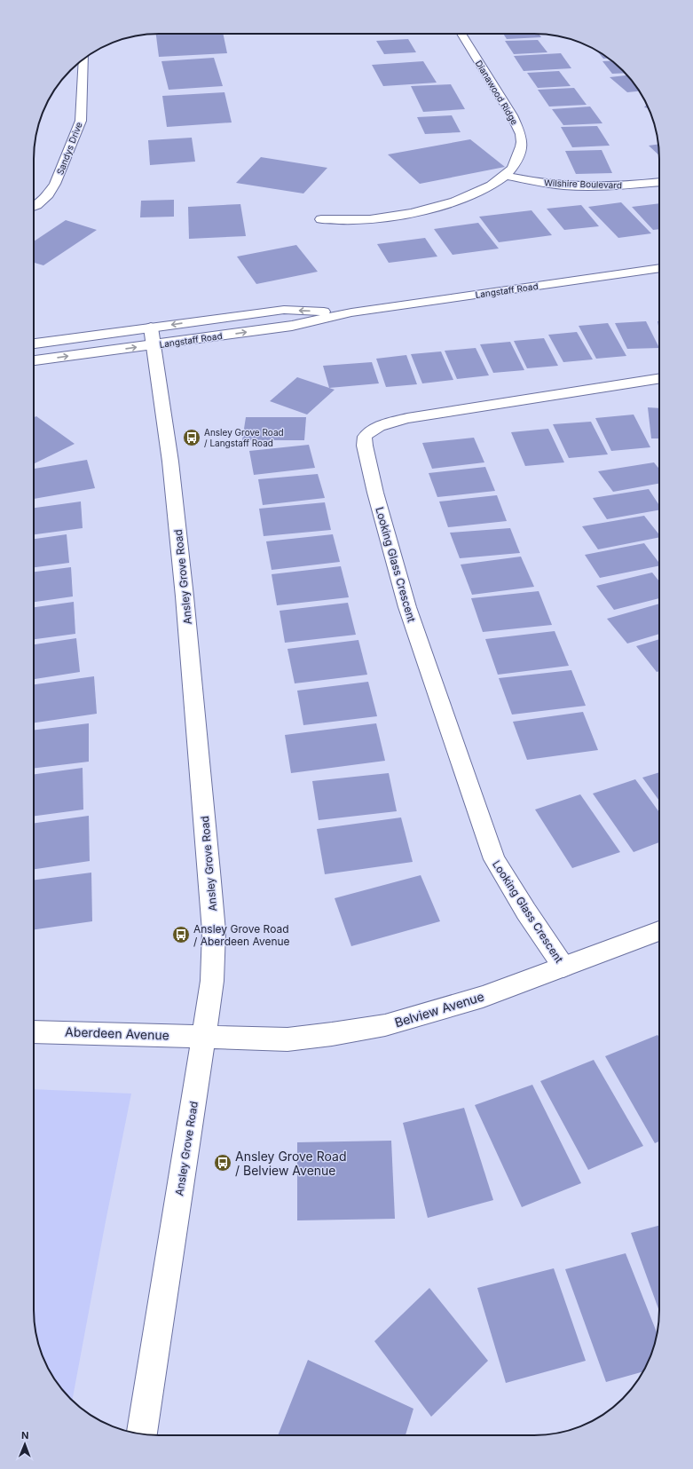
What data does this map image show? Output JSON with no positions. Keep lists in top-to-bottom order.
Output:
{
  "streets": {
    "street": [
      "Dianawood Ridge",
      "Sandys Drive",
      "Wilshire Boulevard",
      "Langstaff Road",
      "Looking Glass Crescent",
      "Ansley Grove Road",
      "Belview Avenue",
      "Aberdeen Avenue"
    ]
  },
  "crossings": [
    ["Dianawood Ridge", "Wilshire Boulevard"],
    ["Langstaff Road", "Ansley Grove Road"],
    ["Looking Glass Crescent", "Belview Avenue"],
    ["Ansley Grove Road", "Belview Avenue"],
    ["Ansley Grove Road", "Aberdeen Avenue"],
    ["Belview Avenue", "Aberdeen Avenue"]
  ],
  "places": {
    "bus stop": ["Ansley Grove Road / Langstaff Road", "Ansley Grove Road / Aberdeen Avenue", "Ansley Grove Road / Belview Avenue"]
  },
  "north": "top"
}
